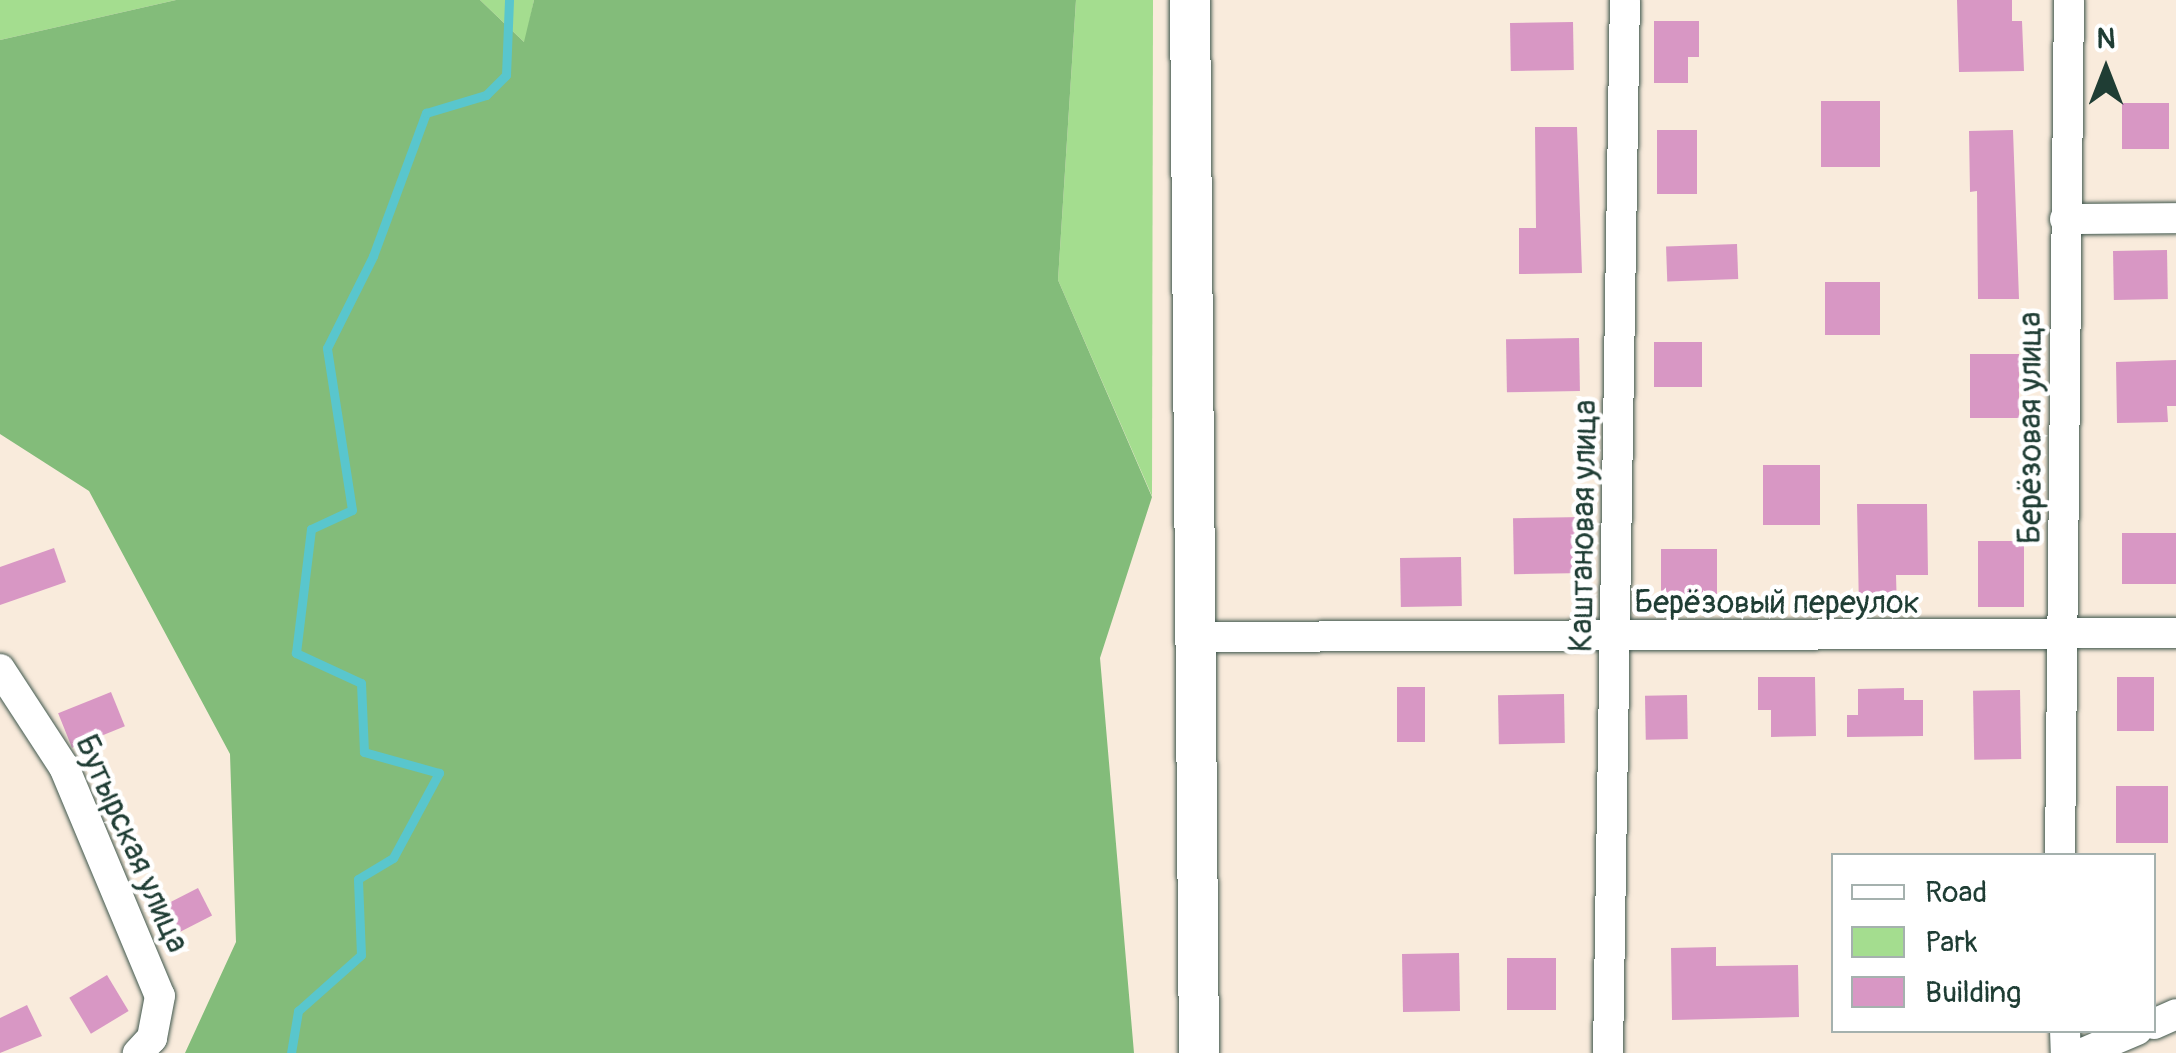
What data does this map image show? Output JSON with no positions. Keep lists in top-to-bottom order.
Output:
{
  "streets": {
    "street": [
      "Берёзовая улица",
      "Каштановая улица",
      "Берёзовый переулок",
      "Бутырская улица"
    ]
  },
  "crossings": [
    ["Берёзовая улица", "Берёзовый переулок"],
    ["Каштановая улица", "Берёзовый переулок"]
  ],
  "legend": ["Road", "Park", "Building"],
  "north": "top"
}
